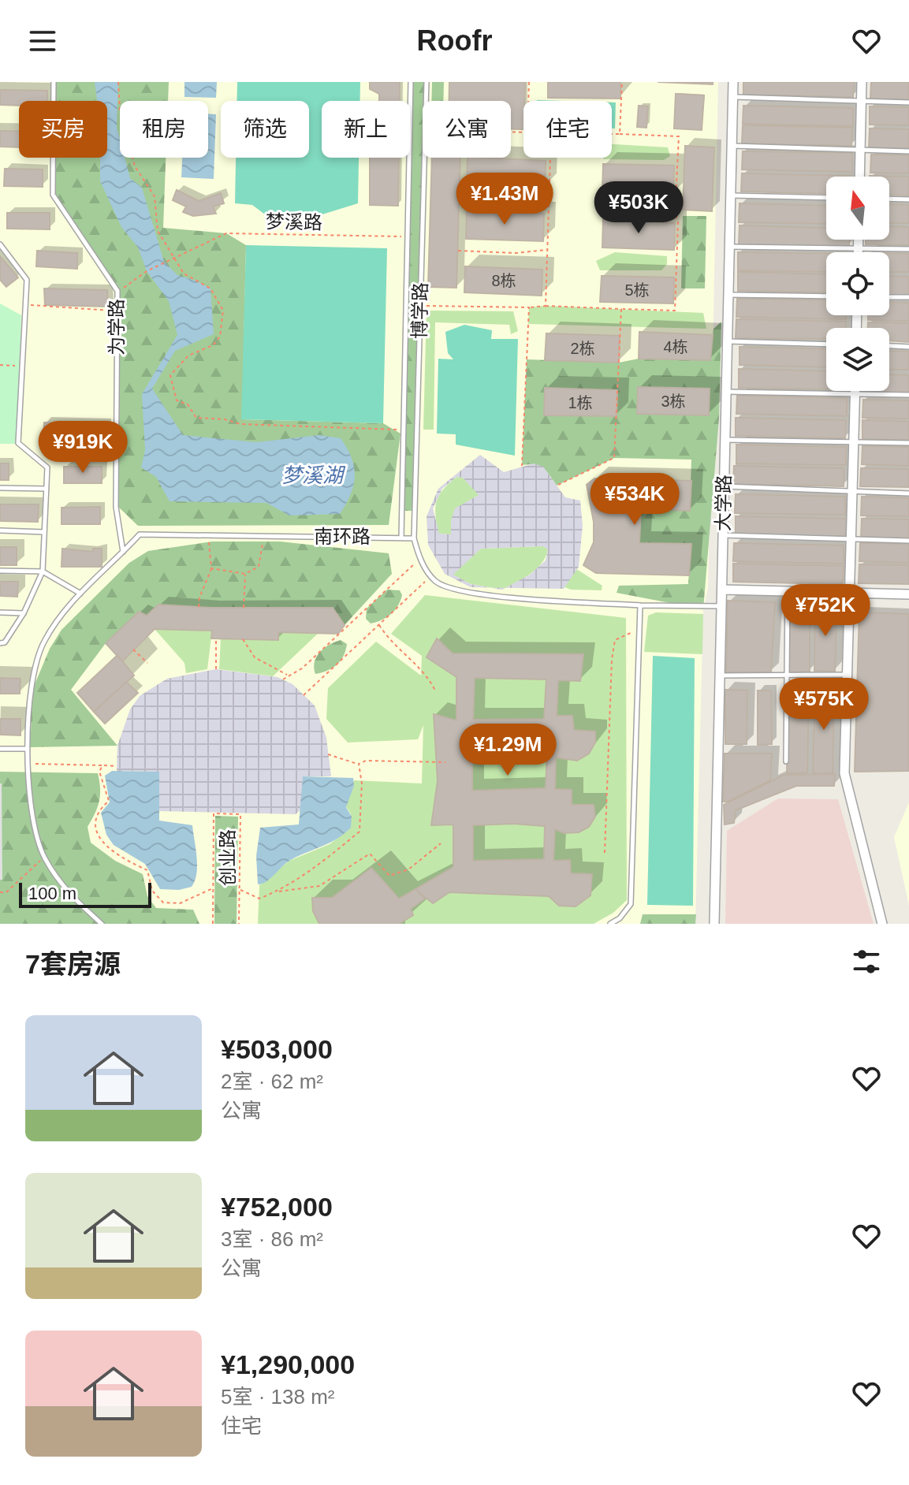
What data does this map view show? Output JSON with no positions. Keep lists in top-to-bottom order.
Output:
{
  "streets": {
    "street": ["大学路"],
    "lane": ["博学路", "为学路", "南环路"],
    "path": ["梦溪路", "创业路"]
  },
  "crossings": [
    ["梦溪路", "博学路"],
    ["梦溪路", "为学路"],
    ["博学路", "南环路"],
    ["为学路", "南环路"]
  ],
  "water": ["梦溪湖"],
  "house_numbers": [
    "8栋",
    "5栋",
    "4栋",
    "2栋",
    "3栋",
    "1栋"
  ],
  "scale_bar": "100 m",
  "north": "top",
  "page": {
    "header": "Roofr",
    "chip": [
      "买房",
      "租房",
      "筛选",
      "新上",
      "公寓",
      "住宅"
    ],
    "price": [
      "¥1.43M",
      "¥503K",
      "¥919K",
      "¥534K",
      "¥752K",
      "¥575K",
      "¥1.29M"
    ],
    "scale": "100 m",
    "heading": "7套房源",
    "list": [
      {
        "name": "¥503,000",
        "note": "2室 · 62 m² · 公寓"
      },
      {
        "name": "¥752,000",
        "note": "3室 · 86 m² · 公寓"
      },
      {
        "name": "¥1,290,000",
        "note": "5室 · 138 m² · 住宅"
      }
    ]
  }
}
